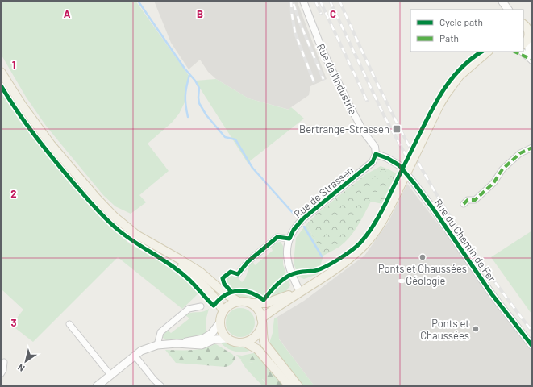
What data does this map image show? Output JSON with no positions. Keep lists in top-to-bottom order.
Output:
{
  "streets": {
    "street": ["Rue de l'Industrie", "Rue de Strassen", "Rue du Chemin de Fer"]
  },
  "crossings": [
    ["Rue de l'Industrie", "Rue de Strassen"],
    ["Rue de l'Industrie", "Rue du Chemin de Fer"],
    ["Rue de Strassen", "Rue du Chemin de Fer"]
  ],
  "places": {
    "transit": ["Bertrange-Strassen"],
    "other": ["Ponts et Chaussées - Géologie", "Ponts et Chaussées"]
  },
  "legend": ["Cycle path", "Path"],
  "north": "bottom left",
  "grid": {
    "columns": ["A", "B", "C"],
    "rows": ["1", "2", "3"]
  }
}
